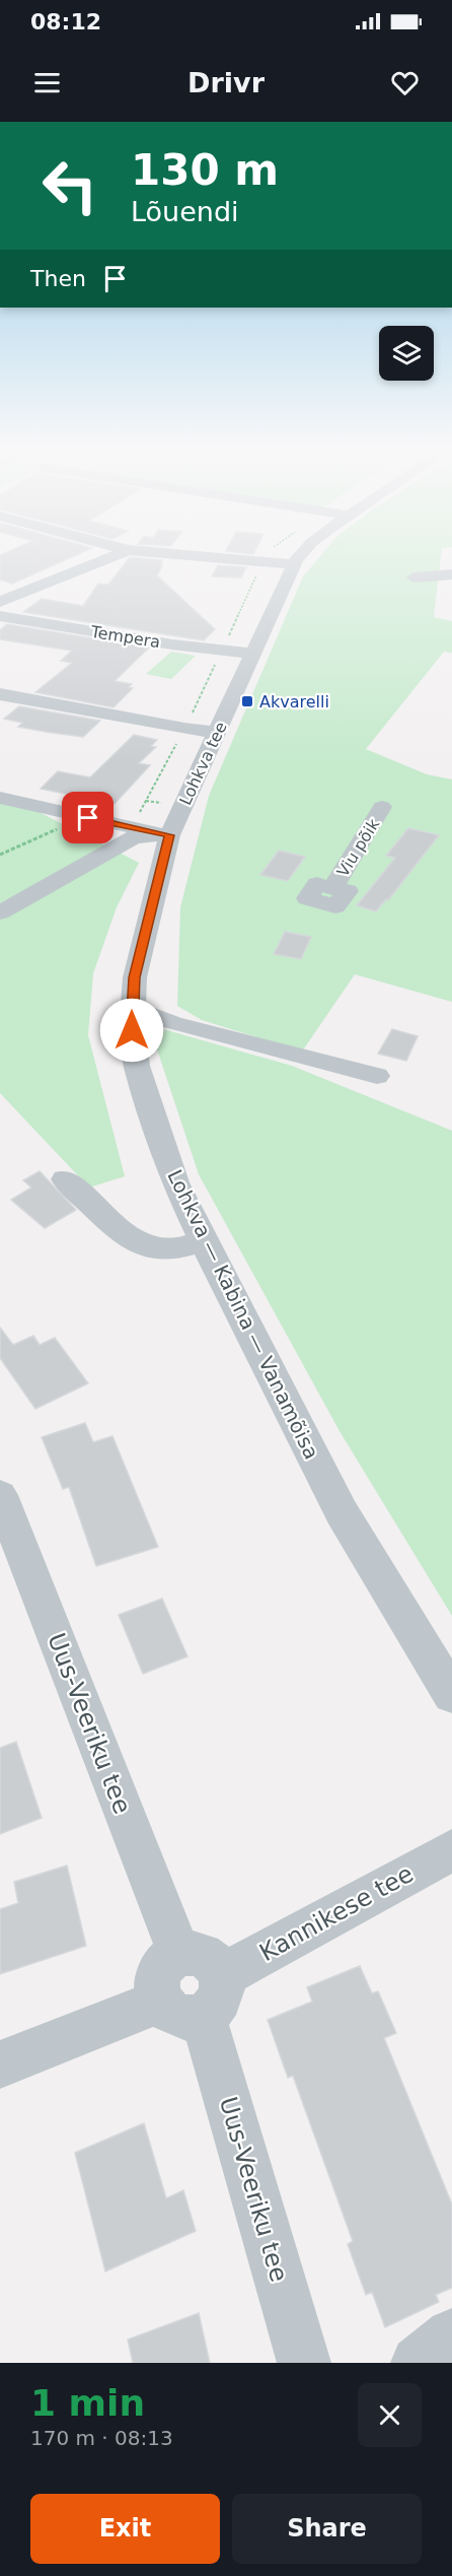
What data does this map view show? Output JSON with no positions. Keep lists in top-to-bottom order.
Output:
{
  "streets": {
    "street": [
      "Tempera",
      "Lohkva tee",
      "Viu põik",
      "Lohkva — Kabina — Vanamõisa",
      "Uus-Veeriku tee",
      "Kannikese tee"
    ]
  },
  "crossings": [
    ["Tempera", "Lohkva tee"],
    ["Lohkva tee", "Lohkva — Kabina — Vanamõisa"],
    ["Uus-Veeriku tee", "Kannikese tee"]
  ],
  "places": {
    "transit": ["Akvarelli"]
  },
  "page": {
    "status": "08:12",
    "header": "Drivr",
    "turn": ["130 m", "Lõuendi"],
    "then": "Then",
    "heading": ["1 min", "170 m · 08:13"],
    "buttons": ["Exit", "Share"]
  }
}
